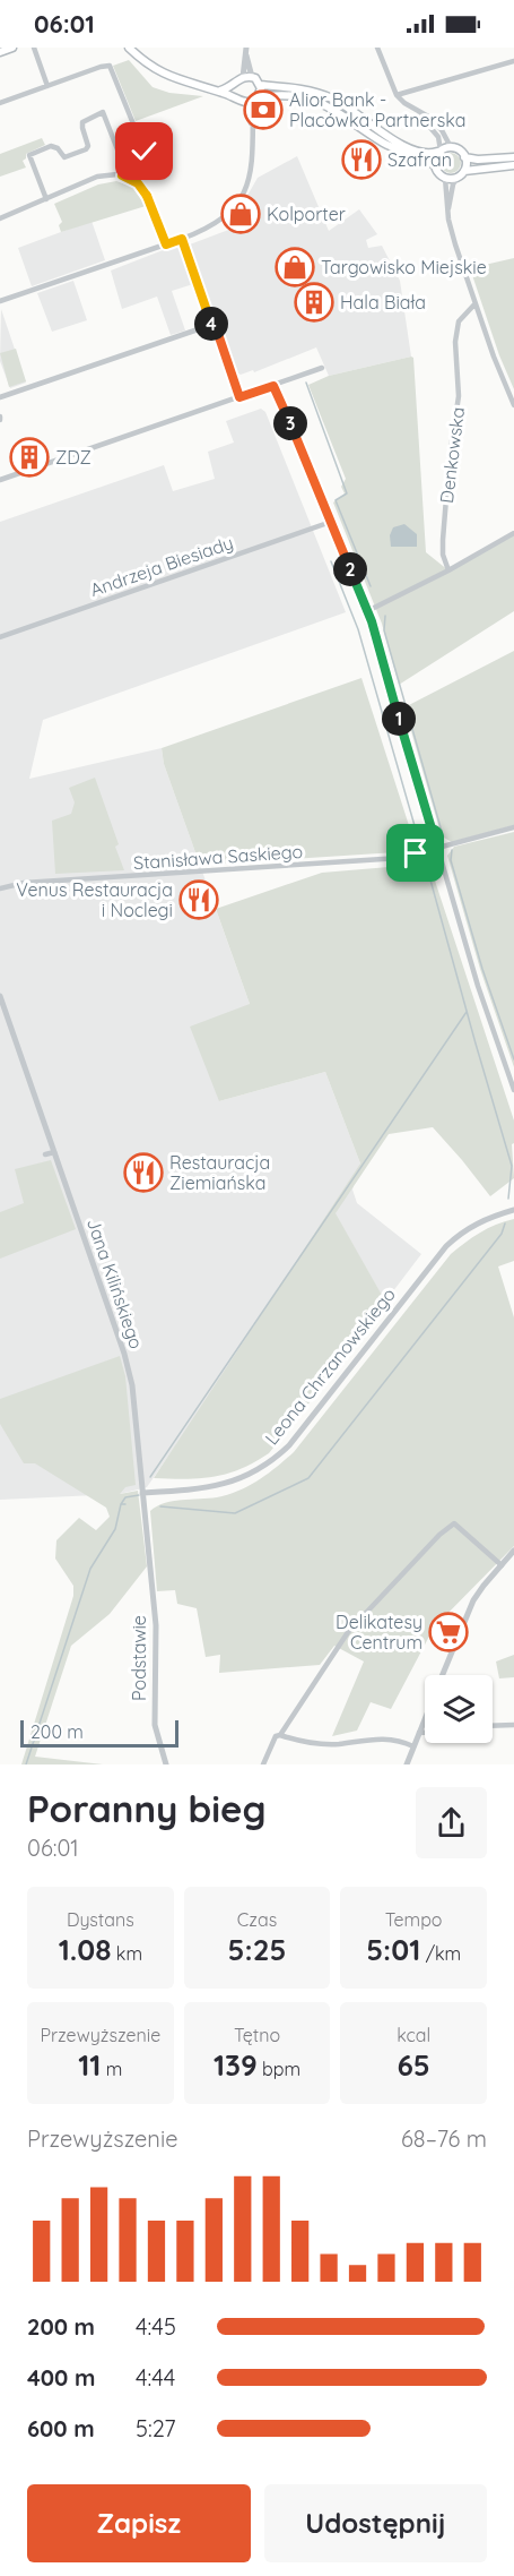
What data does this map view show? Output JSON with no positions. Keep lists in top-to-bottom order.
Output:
{
  "streets": {
    "street": [
      "Denkowska",
      "Andrzeja Biesiady",
      "Stanisława Saskiego",
      "Jana Kilińskiego",
      "Leona Chrzanowskiego",
      "Podstawie"
    ]
  },
  "crossings": [
    ["Jana Kilińskiego", "Leona Chrzanowskiego"],
    ["Jana Kilińskiego", "Podstawie"]
  ],
  "places": {
    "bank": ["Alior Bank - Placówka Partnerska"],
    "restaurant": ["Szafran", "Venus Restauracja i Noclegi", "Restauracja Ziemiańska"],
    "shop": ["Kolporter", "Targowisko Miejskie"],
    "building": ["Hala Biała", "ZDZ"],
    "supermarket": ["Delikatesy Centrum"]
  },
  "scale_bar": "200 m",
  "page": {
    "status": "06:01",
    "pins": [
      "4",
      "3",
      "2",
      "1"
    ],
    "scale": "200 m",
    "heading": ["Poranny bieg", "06:01"],
    "stats": [
      ["Dystans", "1.08 km"],
      ["Czas", "5:25"],
      ["Tempo", "5:01 /km"],
      ["Przewyższenie", "11 m"],
      ["Tętno", "139 bpm"],
      ["kcal", "65"]
    ],
    "chart": ["Przewyższenie", "68–76 m"],
    "list": [
      {
        "name": "200 m",
        "note": "4:45"
      },
      {
        "name": "400 m",
        "note": "4:44"
      },
      {
        "name": "600 m",
        "note": "5:27"
      }
    ],
    "buttons": ["Zapisz", "Udostępnij"]
  }
}
